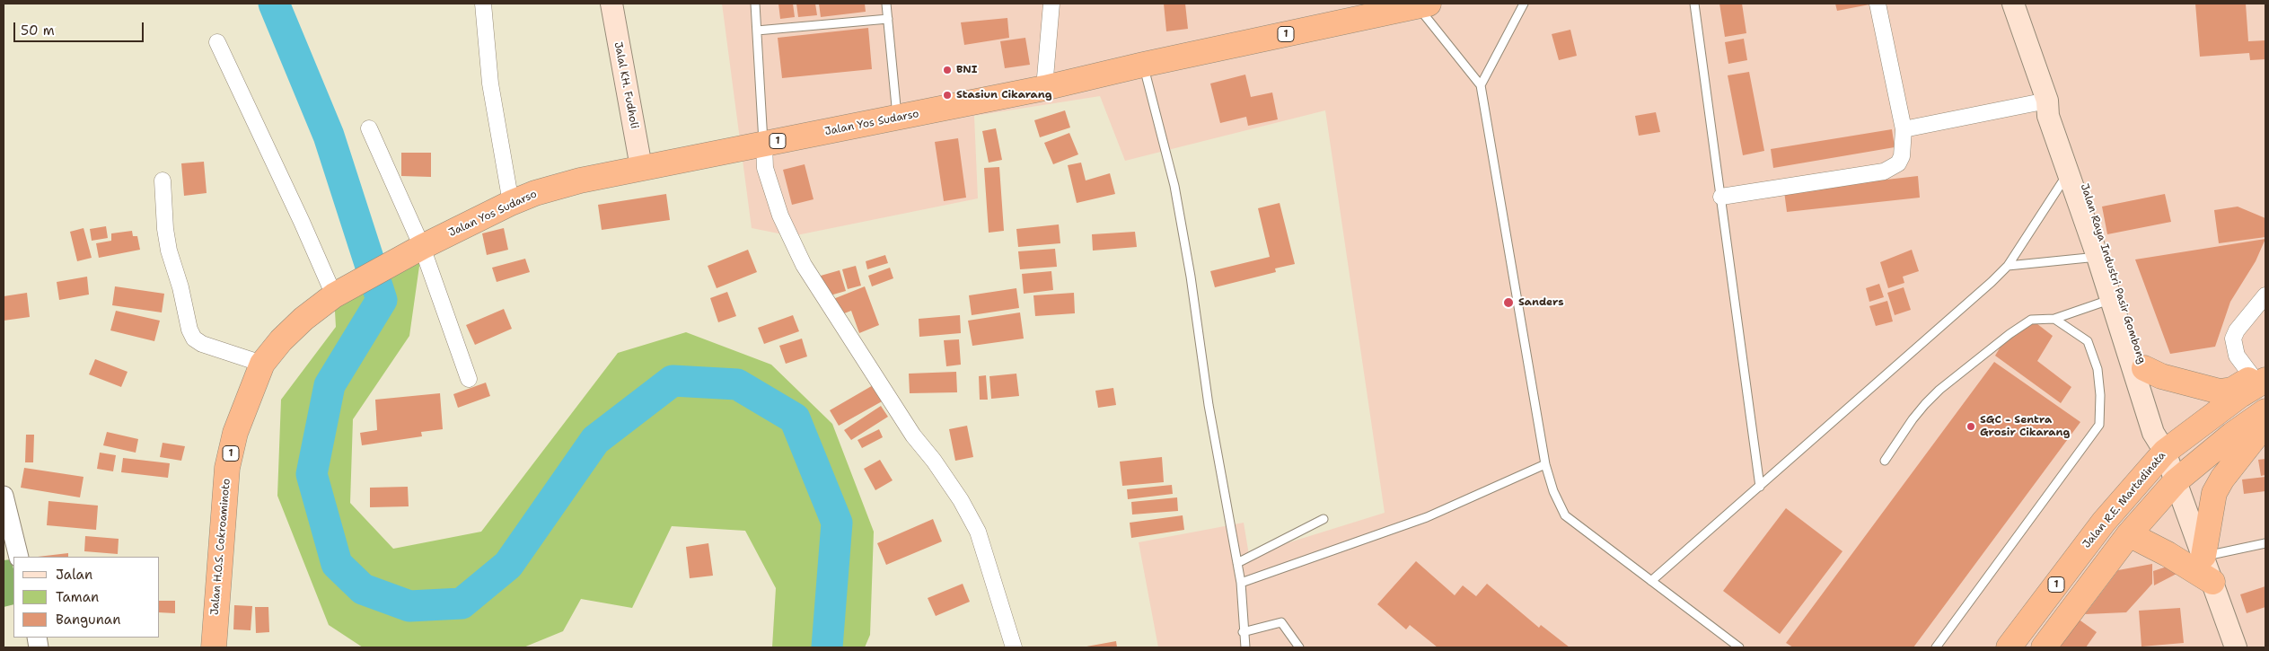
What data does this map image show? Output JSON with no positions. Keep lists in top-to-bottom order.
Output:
{
  "streets": {
    "highway": [
      "1",
      "Jalan Yos Sudarso",
      "Jalan R.E. Martadinata",
      "Jalan H.O.S. Cokroaminoto"
    ],
    "main road": ["Jalal KH. Fudholi", "Jalan Raya Industri Pasir Gombong"]
  },
  "crossings": [
    ["Jalal KH. Fudholi", "Jalan Yos Sudarso"],
    ["Jalan Yos Sudarso", "Jalan H.O.S. Cokroaminoto"],
    ["Jalan Raya Industri Pasir Gombong", "Jalan R.E. Martadinata"]
  ],
  "places": [
    "BNI",
    "Stasiun Cikarang",
    "Sanders",
    "SGC - Sentra Grosir Cikarang"
  ],
  "legend": ["Jalan", "Taman", "Bangunan"],
  "scale_bar": "50 m"
}
